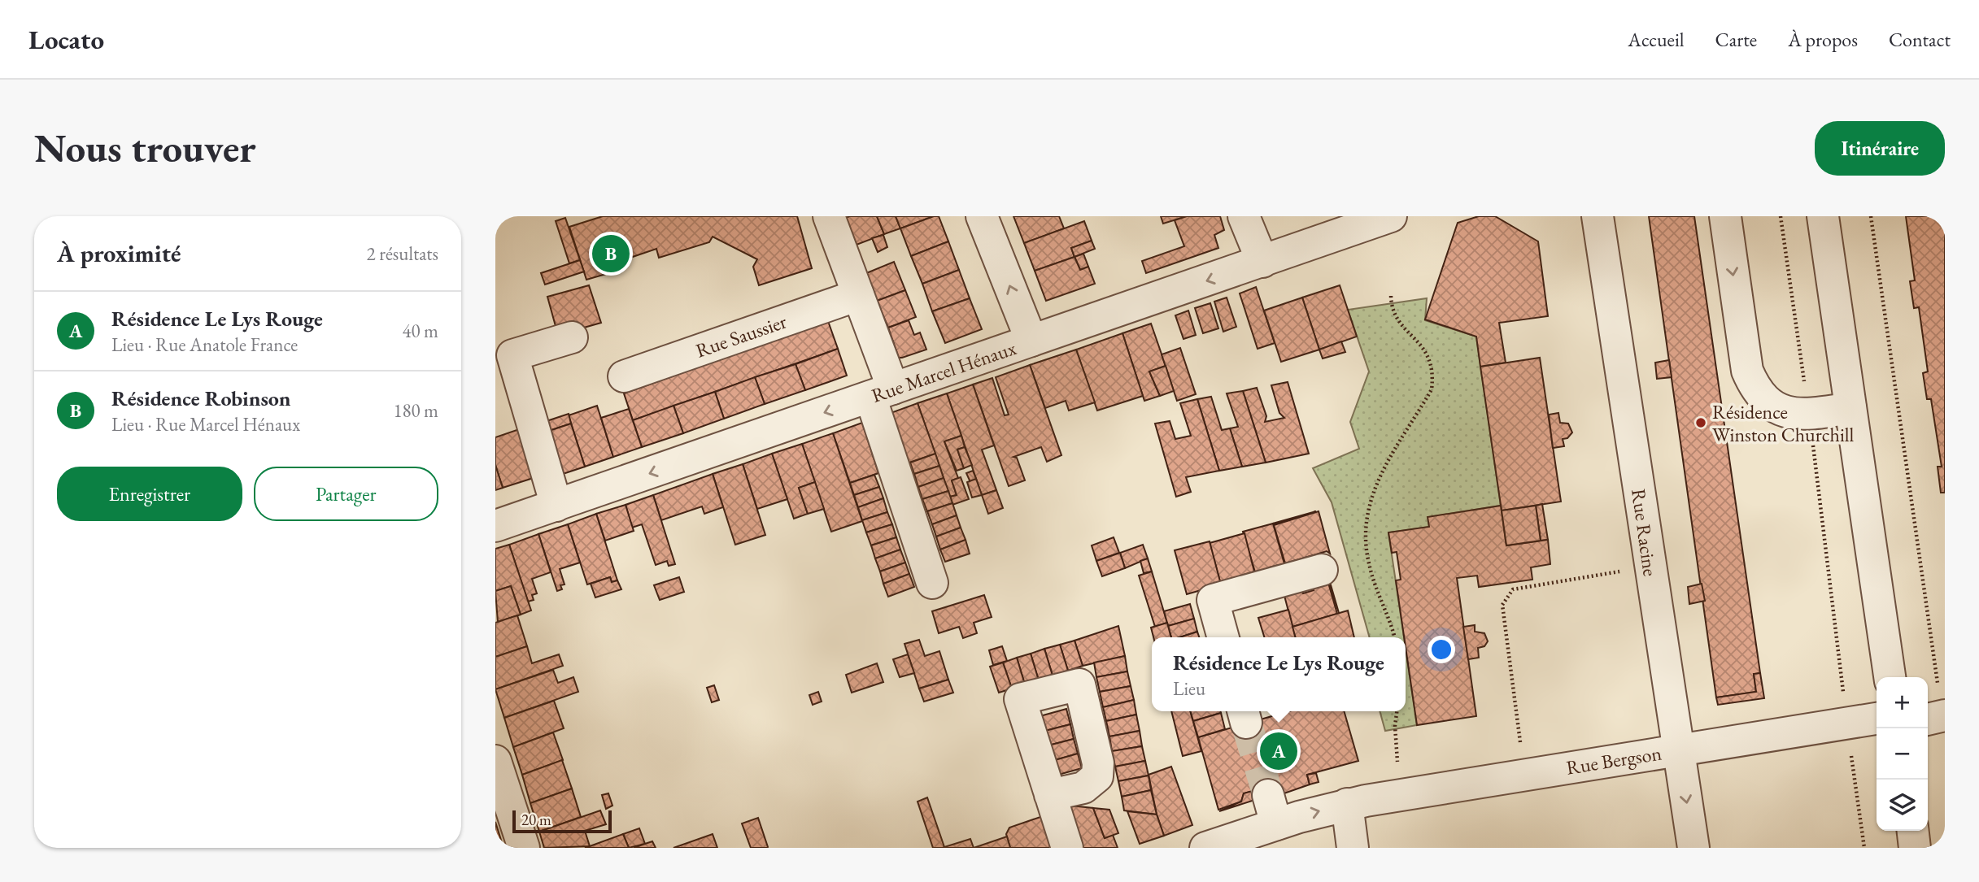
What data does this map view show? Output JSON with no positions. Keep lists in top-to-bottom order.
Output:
{
  "streets": {
    "street": [
      "Rue Saussier",
      "Rue Marcel Hénaux",
      "Rue Racine",
      "Rue Bergson"
    ]
  },
  "crossings": [
    ["Rue Racine", "Rue Bergson"]
  ],
  "one_way": ["Rue Marcel Hénaux"],
  "places": ["Résidence Winston Churchill"],
  "scale_bar": "20 m",
  "page": {
    "header": "Locato",
    "nav": [
      "Accueil",
      "Carte",
      "À propos",
      "Contact"
    ],
    "buttons": [
      "Itinéraire",
      ["Enregistrer", "Partager"]
    ],
    "title": "Nous trouver",
    "heading": ["À proximité", "2 résultats"],
    "pins": ["B", "A"],
    "list": [
      {
        "mark": "A",
        "name": "Résidence Le Lys Rouge",
        "note": "Lieu · Rue Anatole France",
        "value": "40 m"
      },
      {
        "mark": "B",
        "name": "Résidence Robinson",
        "note": "Lieu · Rue Marcel Hénaux",
        "value": "180 m"
      }
    ],
    "popup": ["Résidence Le Lys Rouge", "Lieu"],
    "map_buttons": ["+", "−"],
    "scale": "20 m"
  }
}
